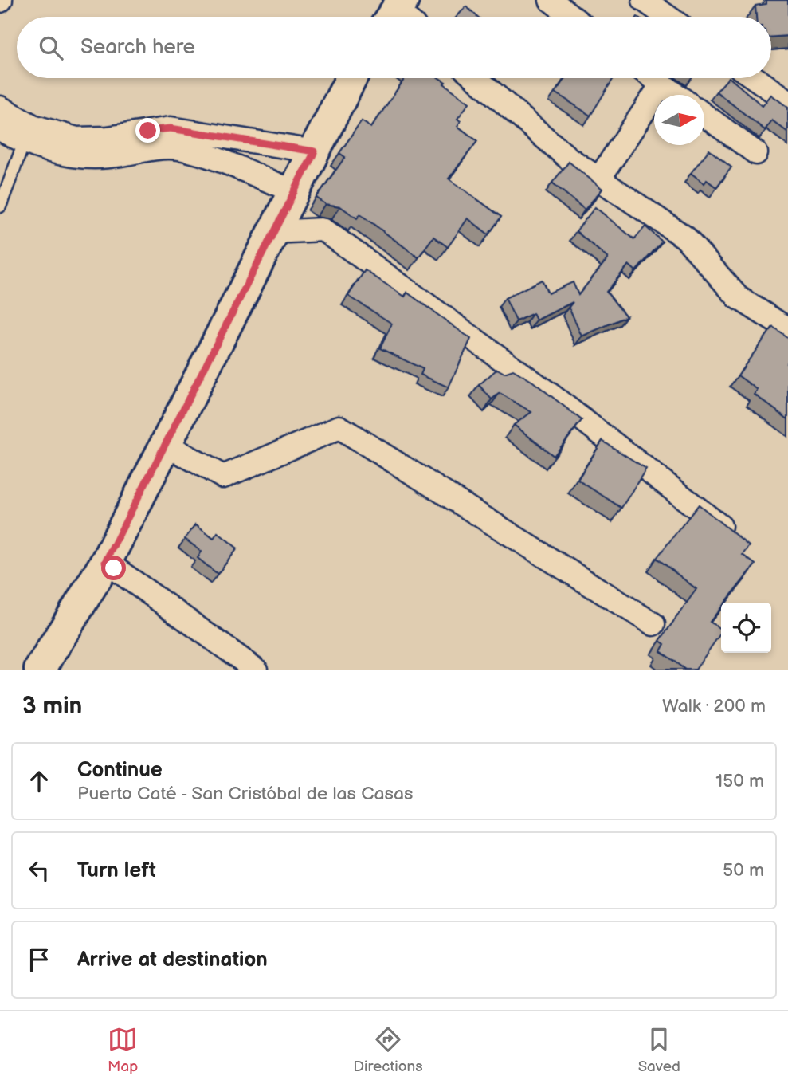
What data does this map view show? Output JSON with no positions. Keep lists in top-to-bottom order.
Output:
{
  "north": "right",
  "page": {
    "search": "Search here",
    "heading": ["3 min", "Walk · 200 m"],
    "list": [
      ["Continue", "Puerto Caté - San Cristóbal de las Casas", "150 m"],
      ["Turn left", "50 m"],
      "Arrive at destination"
    ],
    "nav": ["Map", "Directions", "Saved"]
  }
}
